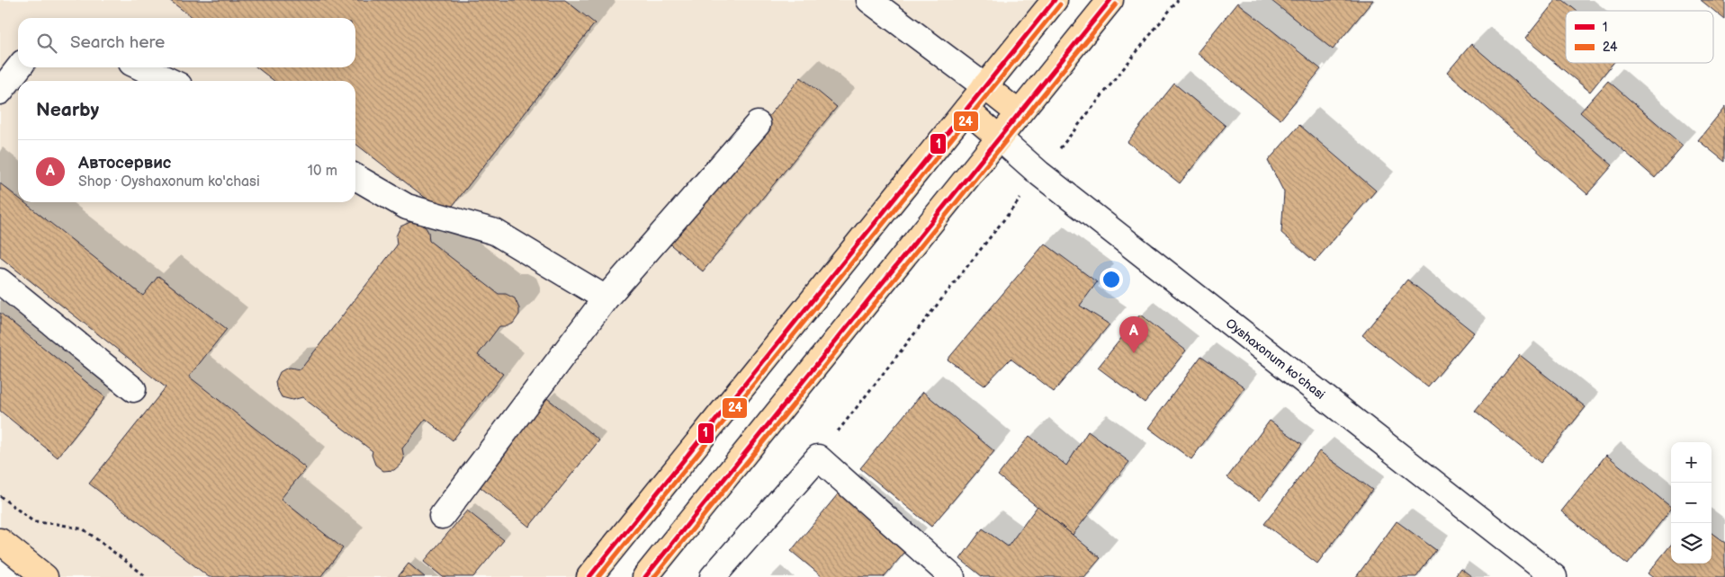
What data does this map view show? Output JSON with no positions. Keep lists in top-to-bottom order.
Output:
{
  "streets": {
    "street": ["Oyshaxonum ko'chasi"]
  },
  "lines": ["transit line 1", "transit line 24"],
  "legend": ["1", "24"],
  "page": {
    "search": "Search here",
    "heading": "Nearby",
    "list": [
      {
        "mark": "A",
        "name": "Автосервис",
        "note": "Shop · Oyshaxonum ko'chasi",
        "value": "10 m"
      }
    ],
    "pins": "A",
    "map_buttons": ["+", "−"]
  }
}
